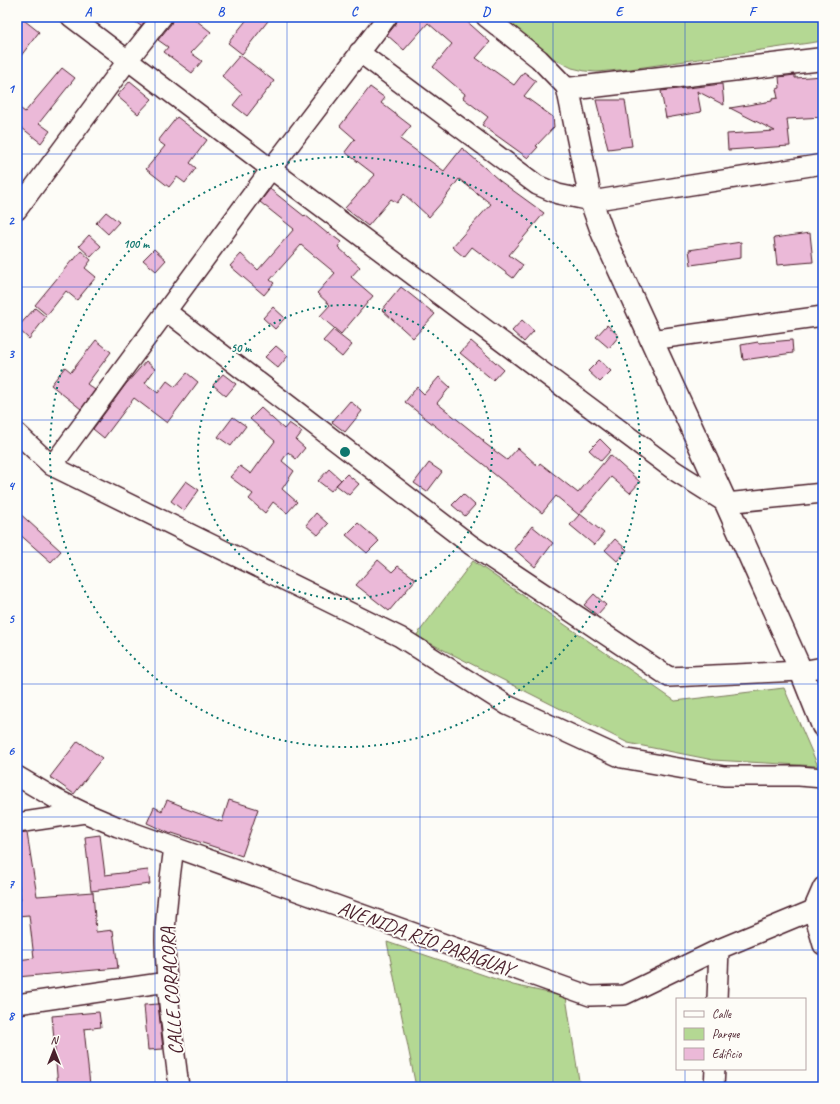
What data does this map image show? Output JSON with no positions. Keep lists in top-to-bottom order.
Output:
{
  "streets": {
    "street": ["AVENIDA RÍO PARAGUAY", "CALLE CORACORA"]
  },
  "crossings": [
    ["AVENIDA RÍO PARAGUAY", "CALLE CORACORA"]
  ],
  "legend": ["Calle", "Parque", "Edificio"],
  "north": "top",
  "grid": {
    "columns": [
      "A",
      "B",
      "C",
      "D",
      "E",
      "F"
    ],
    "rows": [
      "1",
      "2",
      "3",
      "4",
      "5",
      "6",
      "7",
      "8"
    ]
  },
  "rings": ["100 m", "50 m"]
}
